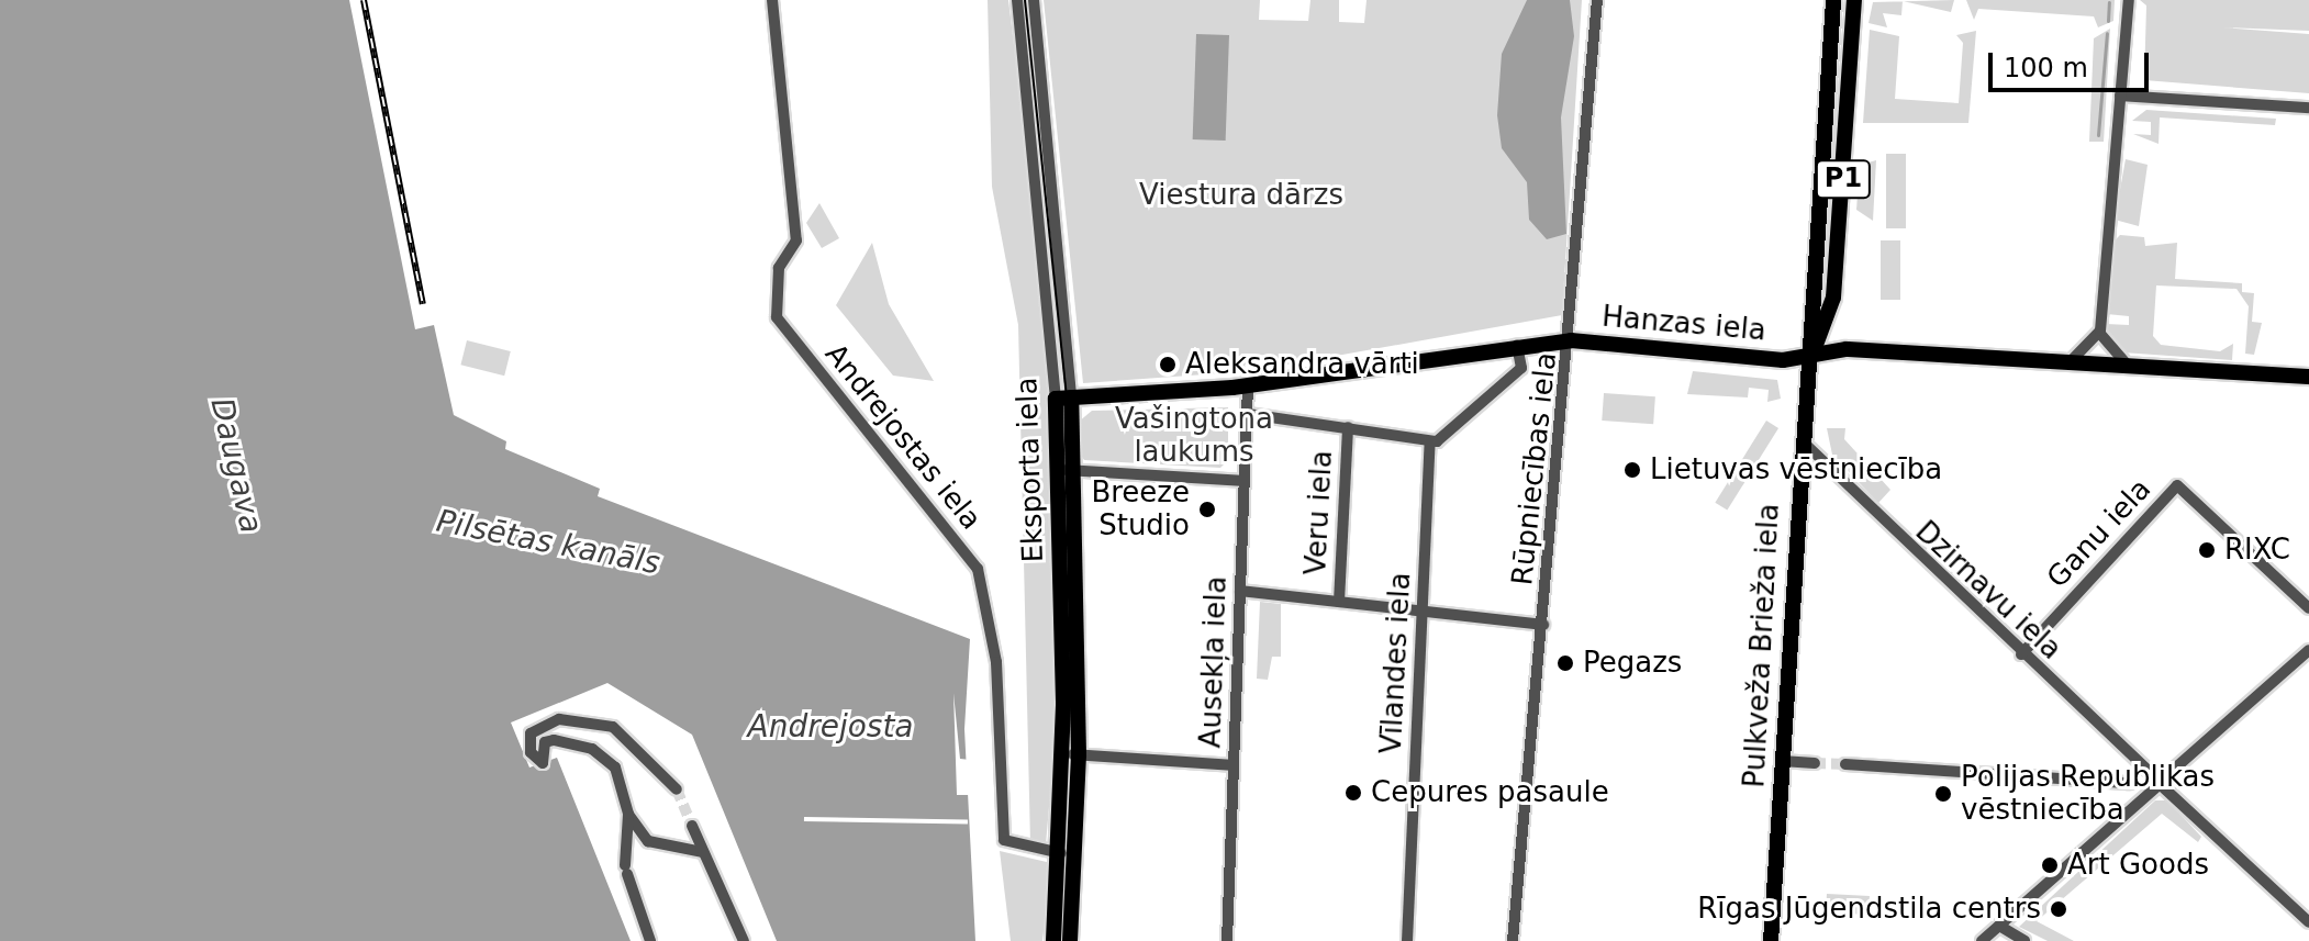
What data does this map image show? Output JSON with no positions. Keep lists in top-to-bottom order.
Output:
{
  "streets": {
    "main road": [
      "P1",
      "Hanzas iela",
      "Eksporta iela",
      "Pulkveža Brieža iela"
    ],
    "street": [
      "Andrejostas iela",
      "Rūpniecības iela",
      "Veru iela",
      "Ganu iela",
      "Dzirnavu iela",
      "Ausekļa iela",
      "Vīlandes iela"
    ]
  },
  "crossings": [
    ["Hanzas iela", "Rūpniecības iela"],
    ["Hanzas iela", "Eksporta iela"],
    ["Hanzas iela", "Pulkveža Brieža iela"],
    ["Hanzas iela", "Ausekļa iela"],
    ["Andrejostas iela", "Eksporta iela"],
    ["Ganu iela", "Dzirnavu iela"],
    ["Dzirnavu iela", "Pulkveža Brieža iela"]
  ],
  "water": ["Daugava", "Pilsētas kanāls", "Andrejosta"],
  "parks": ["Viestura dārzs", "Vašingtona laukums"],
  "places": [
    "Aleksandra vārti",
    "Lietuvas vēstniecība",
    "Breeze Studio",
    "RIXC",
    "Pegazs",
    "Cepures pasaule",
    "Polijas Republikas vēstniecība",
    "Art Goods",
    "Rīgas Jūgendstila centrs"
  ],
  "scale_bar": "100 m"
}
